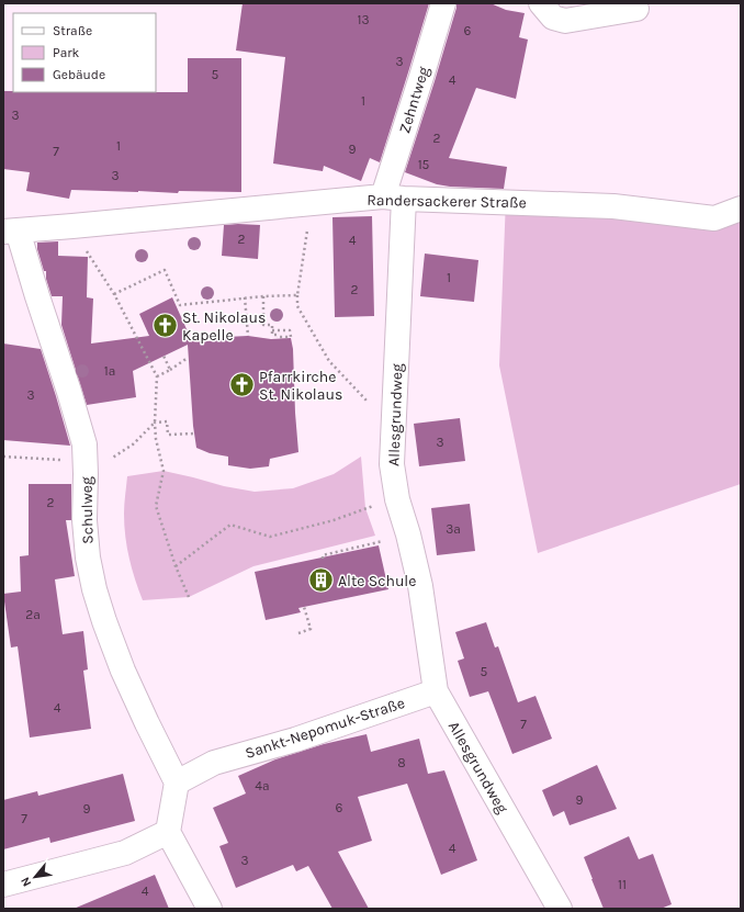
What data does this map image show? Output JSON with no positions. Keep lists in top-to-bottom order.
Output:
{
  "streets": {
    "street": [
      "Zehntweg",
      "Randersackerer Straße",
      "Allesgrundweg",
      "Schulweg",
      "Sankt-Nepomuk-Straße"
    ]
  },
  "crossings": [
    ["Zehntweg", "Randersackerer Straße"],
    ["Zehntweg", "Allesgrundweg"],
    ["Randersackerer Straße", "Allesgrundweg"],
    ["Randersackerer Straße", "Schulweg"],
    ["Allesgrundweg", "Sankt-Nepomuk-Straße"],
    ["Schulweg", "Sankt-Nepomuk-Straße"]
  ],
  "places": {
    "church": ["St. Nikolaus Kapelle", "Pfarrkirche St. Nikolaus"],
    "building": ["Alte Schule"]
  },
  "house_numbers": [
    "13",
    "6",
    "3",
    "5",
    "4",
    "1",
    "3",
    "2",
    "1",
    "9",
    "7",
    "15",
    "3",
    "2",
    "4",
    "1",
    "2",
    "1a",
    "3",
    "3",
    "2",
    "3a",
    "2a",
    "5",
    "4",
    "7",
    "8",
    "4a",
    "9",
    "6",
    "9",
    "7",
    "4",
    "3",
    "11",
    "4"
  ],
  "legend": ["Straße", "Park", "Gebäude"],
  "north": "bottom left"
}
